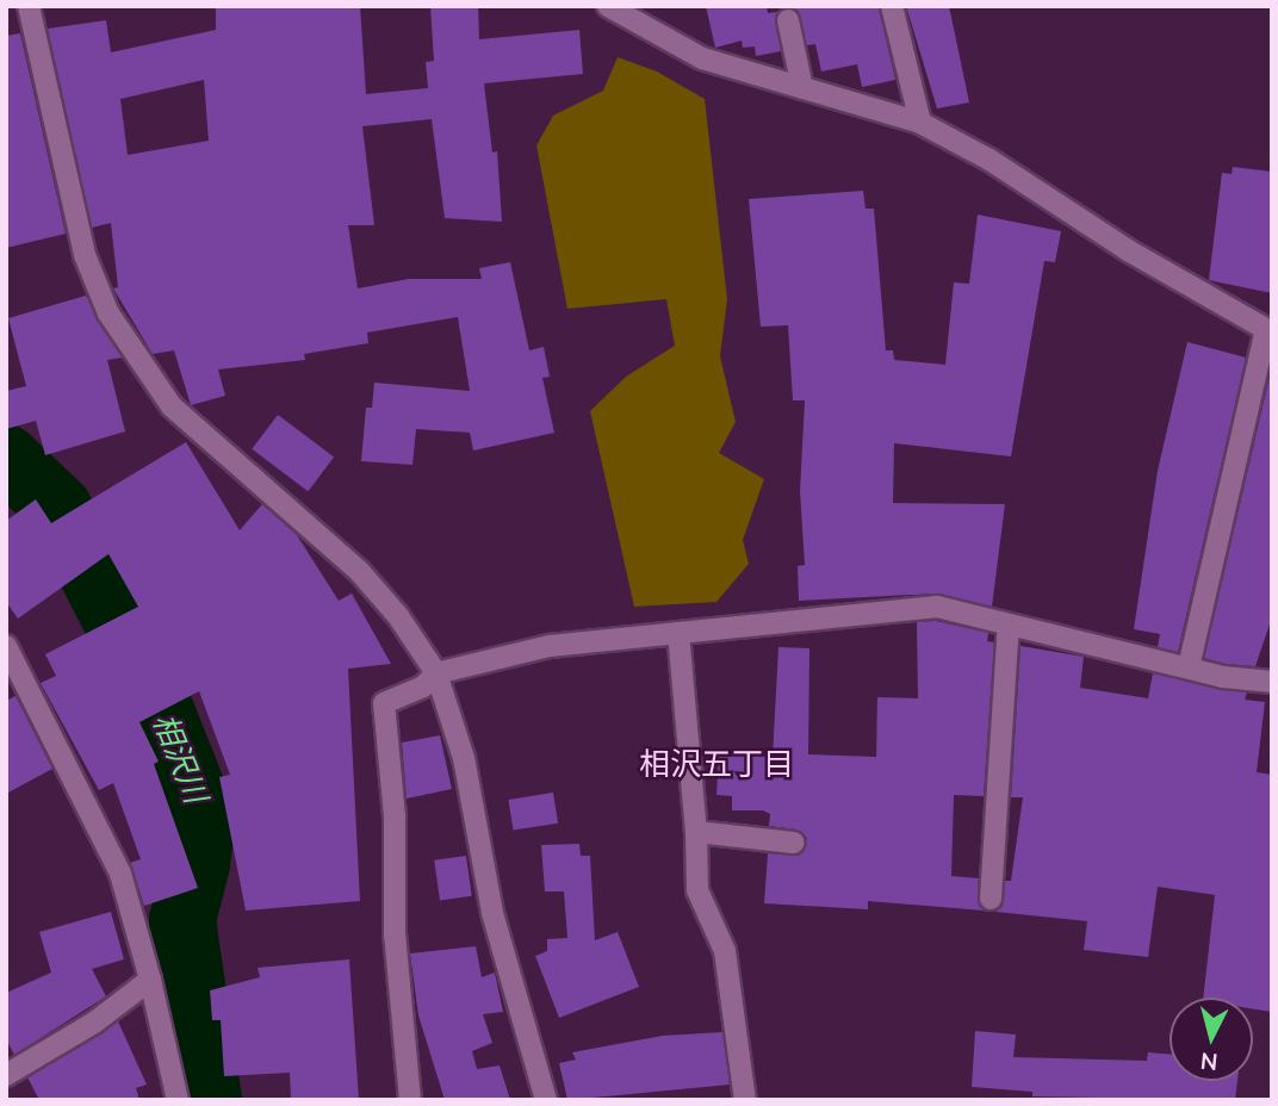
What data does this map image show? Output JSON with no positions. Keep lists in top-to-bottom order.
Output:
{
  "districts": ["相沢五丁目"],
  "water": ["相沢川"],
  "north": "bottom"
}
